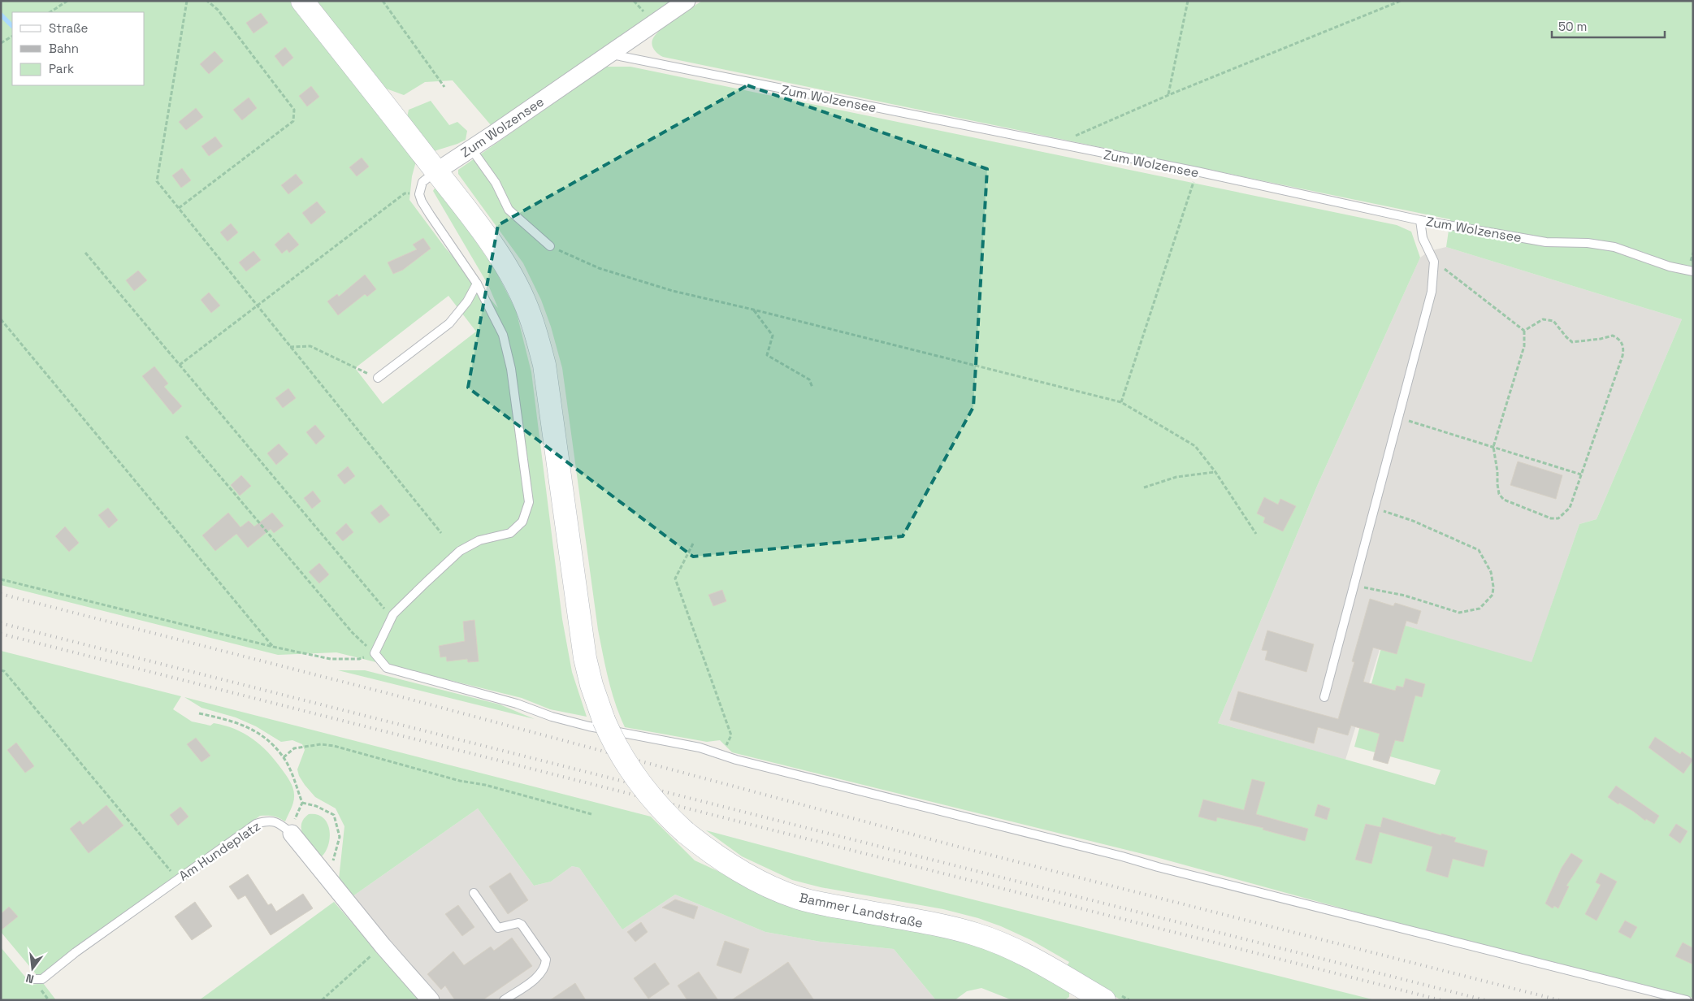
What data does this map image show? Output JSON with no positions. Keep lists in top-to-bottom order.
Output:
{
  "streets": {
    "main road": ["Bammer Landstraße"],
    "street": ["Zum Wolzensee", "Am Hundeplatz"]
  },
  "crossings": [
    ["Zum Wolzensee", "Bammer Landstraße"]
  ],
  "legend": ["Straße", "Bahn", "Park"],
  "scale_bar": "50 m",
  "north": "bottom"
}
